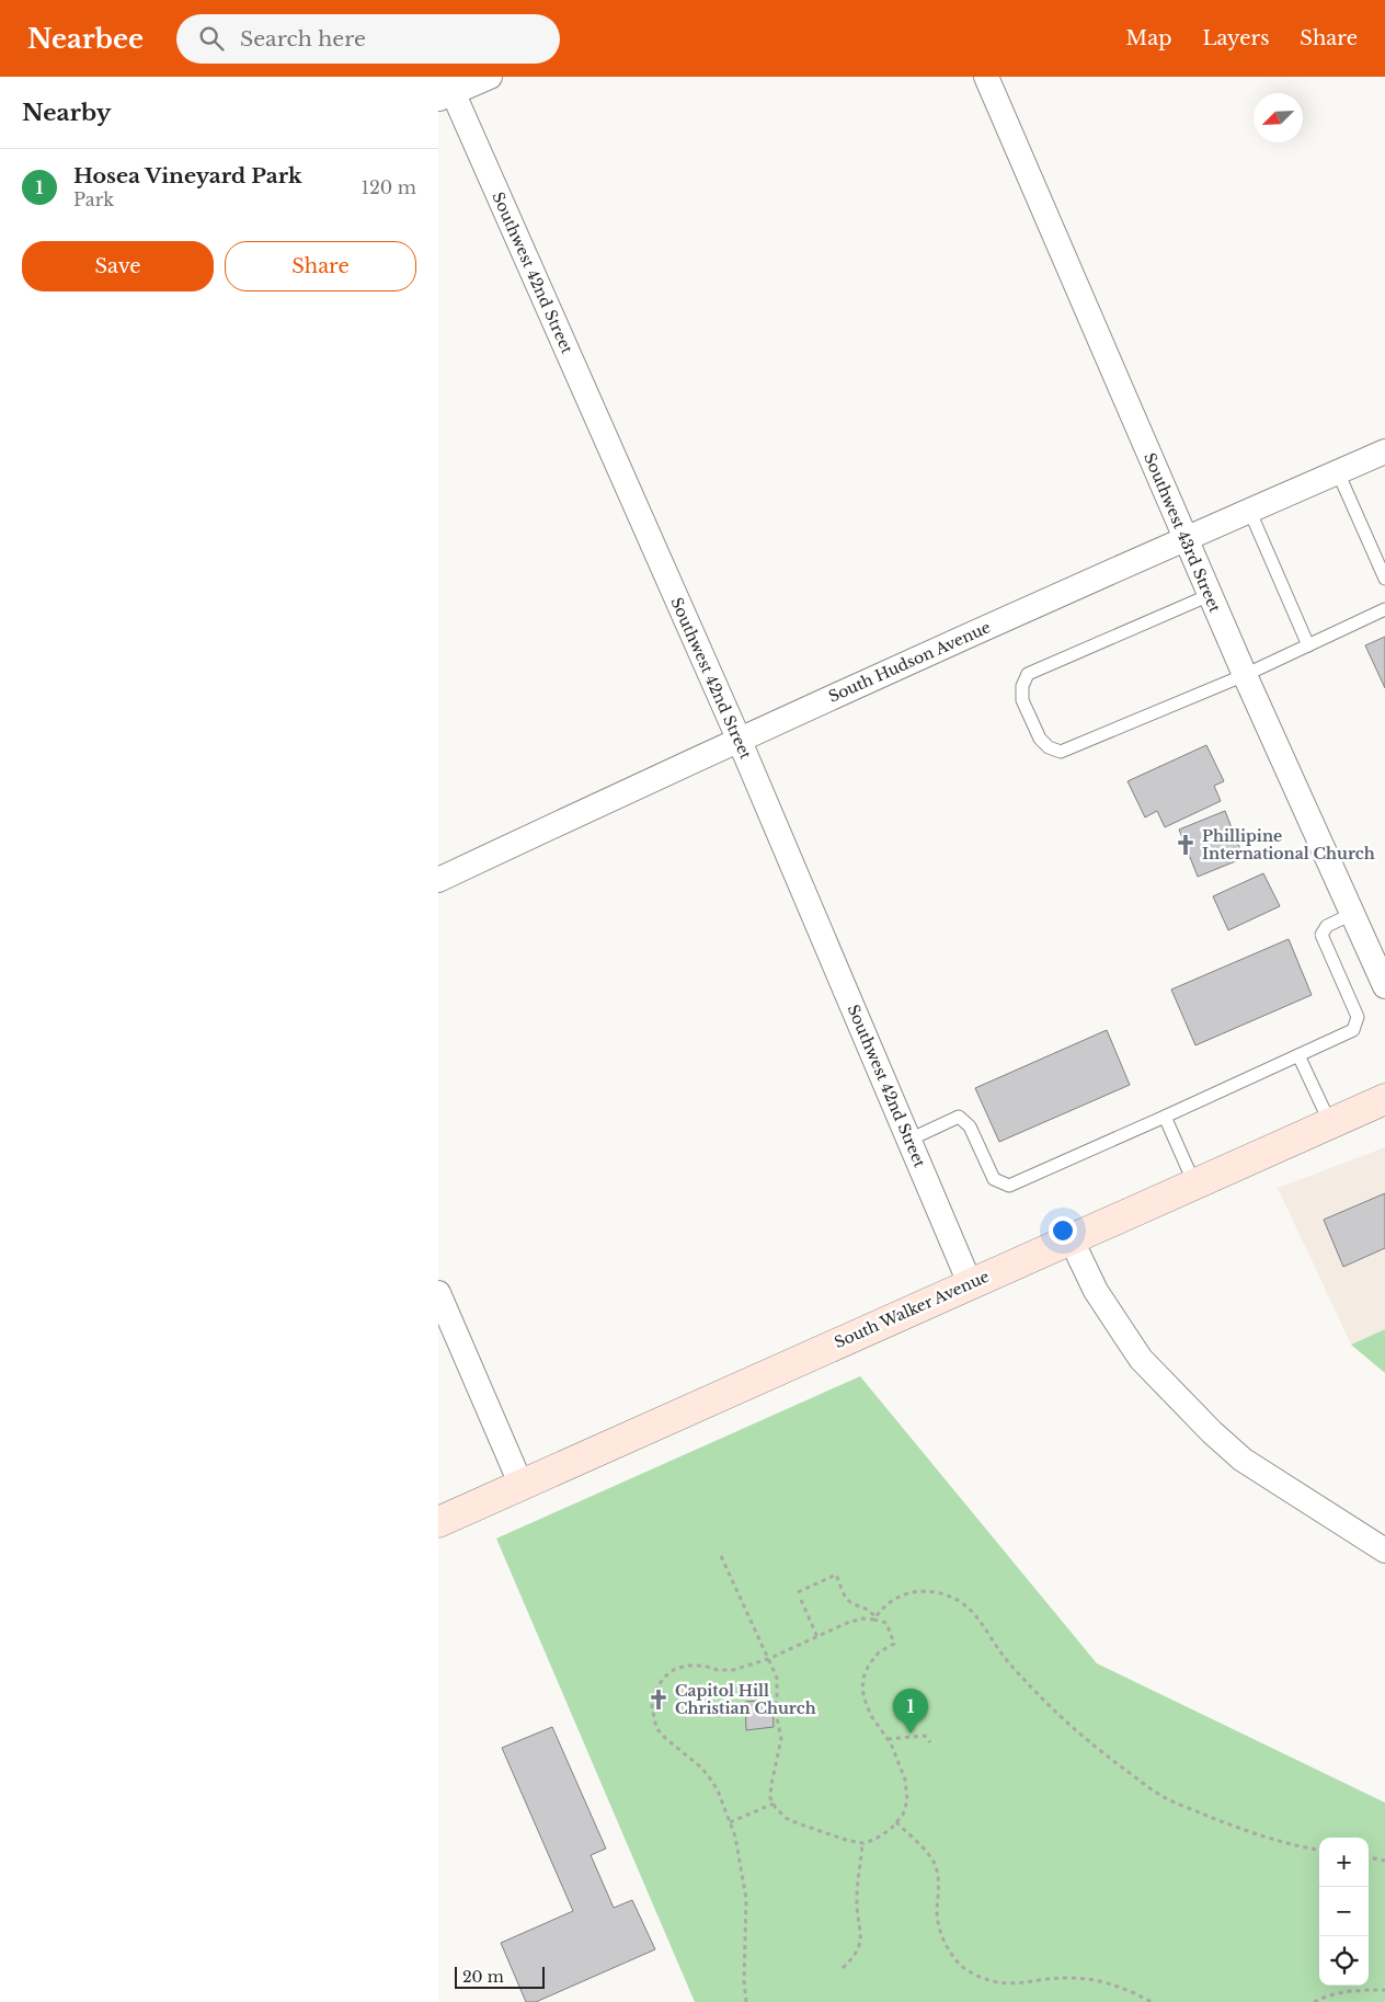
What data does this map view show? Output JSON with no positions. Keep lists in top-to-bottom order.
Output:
{
  "streets": {
    "main road": ["South Walker Avenue"],
    "street": ["Southwest 42nd Street", "Southwest 43rd Street", "South Hudson Avenue"]
  },
  "crossings": [
    ["Southwest 42nd Street", "South Hudson Avenue"],
    ["Southwest 42nd Street", "South Walker Avenue"],
    ["Southwest 43rd Street", "South Hudson Avenue"]
  ],
  "places": {
    "church": ["Phillipine International Church", "Capitol Hill Christian Church"]
  },
  "scale_bar": "20 m",
  "north": "bottom left",
  "page": {
    "header": "Nearbee",
    "search": "Search here",
    "nav": ["Map", "Layers", "Share"],
    "heading": "Nearby",
    "list": [
      {
        "mark": "1",
        "name": "Hosea Vineyard Park",
        "note": "Park",
        "value": "120 m"
      }
    ],
    "buttons": ["Save", "Share"],
    "pins": "1",
    "map_buttons": ["+", "−"],
    "scale": "20 m"
  }
}
